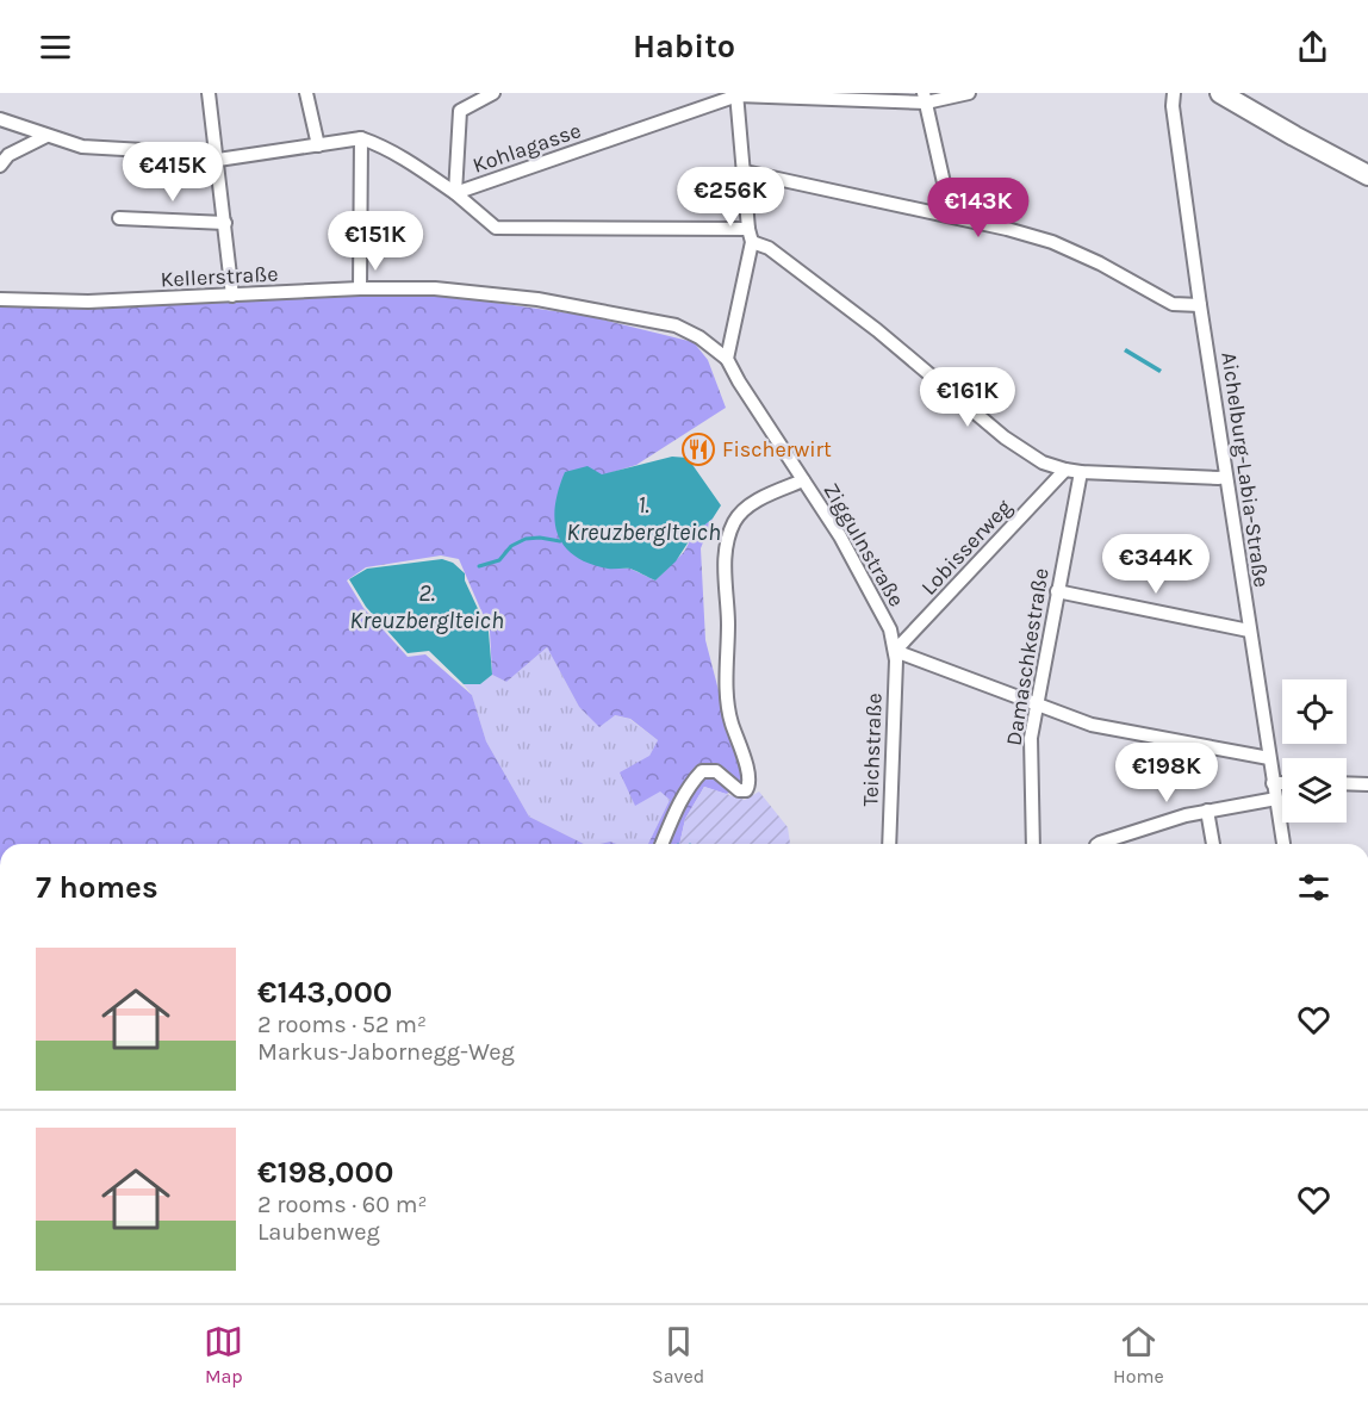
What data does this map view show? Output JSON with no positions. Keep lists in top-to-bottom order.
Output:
{
  "streets": {
    "street": [
      "Kohlagasse",
      "Kellerstraße",
      "Aichelburg-Labia-Straße",
      "Ziggulnstraße",
      "Lobisserweg",
      "Damaschkestraße",
      "Teichstraße"
    ]
  },
  "crossings": [
    ["Kellerstraße", "Ziggulnstraße"],
    ["Ziggulnstraße", "Lobisserweg"],
    ["Ziggulnstraße", "Teichstraße"],
    ["Lobisserweg", "Teichstraße"]
  ],
  "water": ["1. Kreuzberglteich", "2. Kreuzberglteich"],
  "places": {
    "restaurant": ["Fischerwirt"]
  },
  "page": {
    "header": "Habito",
    "price": [
      "€415K",
      "€256K",
      "€143K",
      "€151K",
      "€161K",
      "€344K",
      "€198K"
    ],
    "heading": "7 homes",
    "list": [
      {
        "name": "€143,000",
        "note": "2 rooms · 52 m² · Markus-Jabornegg-Weg"
      },
      {
        "name": "€198,000",
        "note": "2 rooms · 60 m² · Laubenweg"
      }
    ],
    "tabs": ["Map", "Saved", "Home"]
  }
}
